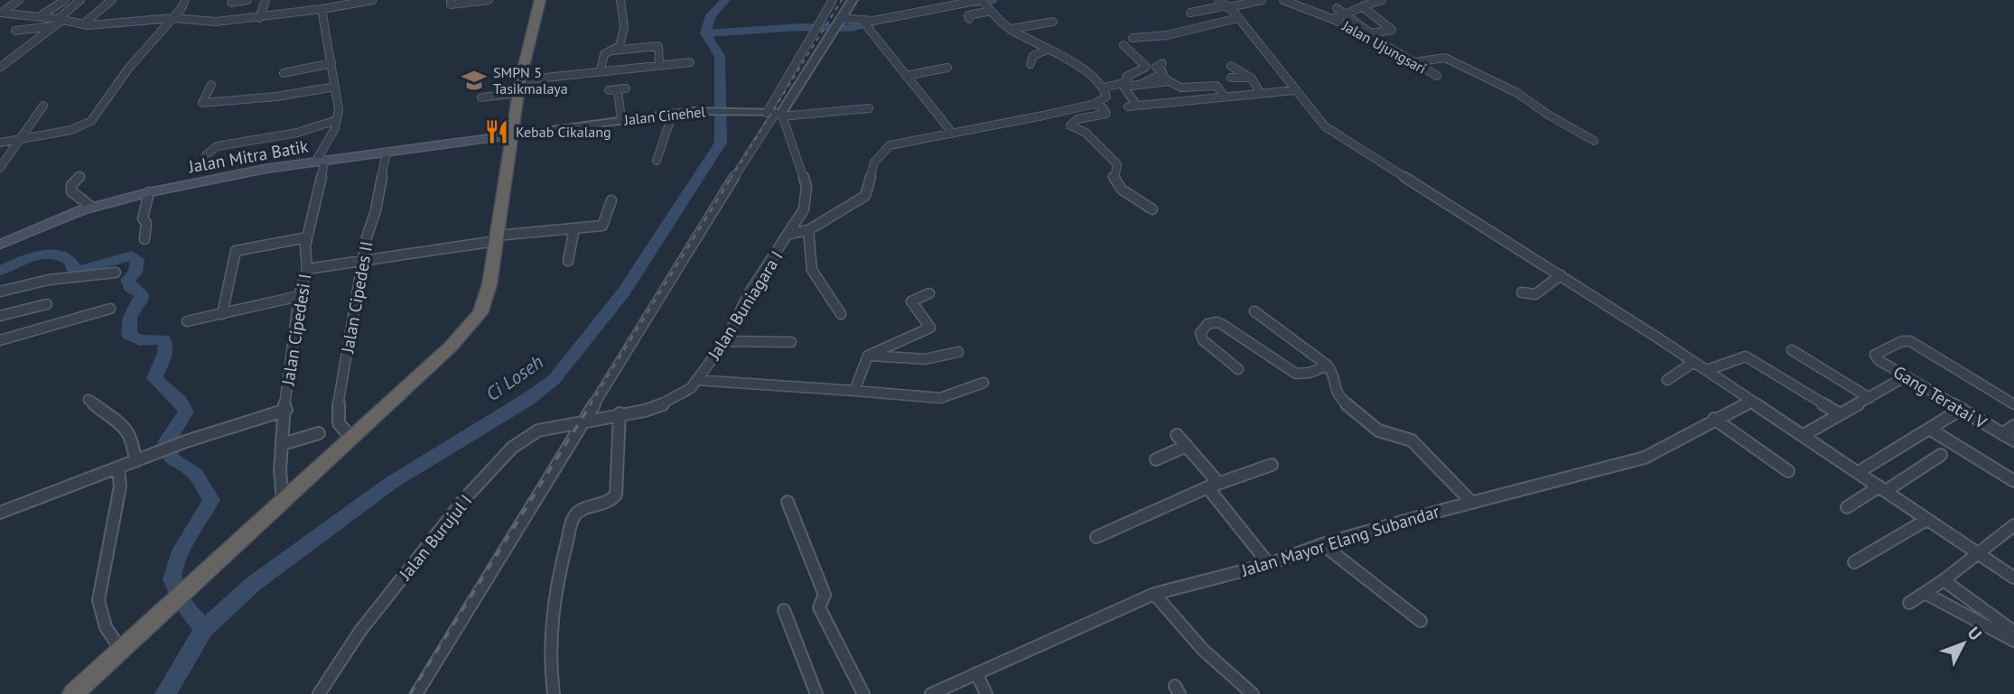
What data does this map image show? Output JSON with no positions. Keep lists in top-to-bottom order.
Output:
{
  "streets": {
    "main road": ["Jalan Mitra Batik"],
    "street": [
      "Jalan Ujungsari",
      "Jalan Cinehel",
      "Jalan Cipedes II",
      "Jalan Buniagara I",
      "Jalan Cipedesi I",
      "Gang Teratai V",
      "Jalan Burujul I",
      "Jalan Mayor Elang Subandar"
    ]
  },
  "crossings": [
    ["Jalan Cinehel", "Jalan Mitra Batik"],
    ["Jalan Cinehel", "Jalan Buniagara I"],
    ["Jalan Mitra Batik", "Jalan Cipedes II"],
    ["Jalan Mitra Batik", "Jalan Cipedesi I"],
    ["Jalan Buniagara I", "Jalan Burujul I"]
  ],
  "water": ["Ci Loseh"],
  "places": {
    "school or university": ["SMPN 5 Tasikmalaya"],
    "restaurant": ["Kebab Cikalang"]
  },
  "north": "top right"
}
